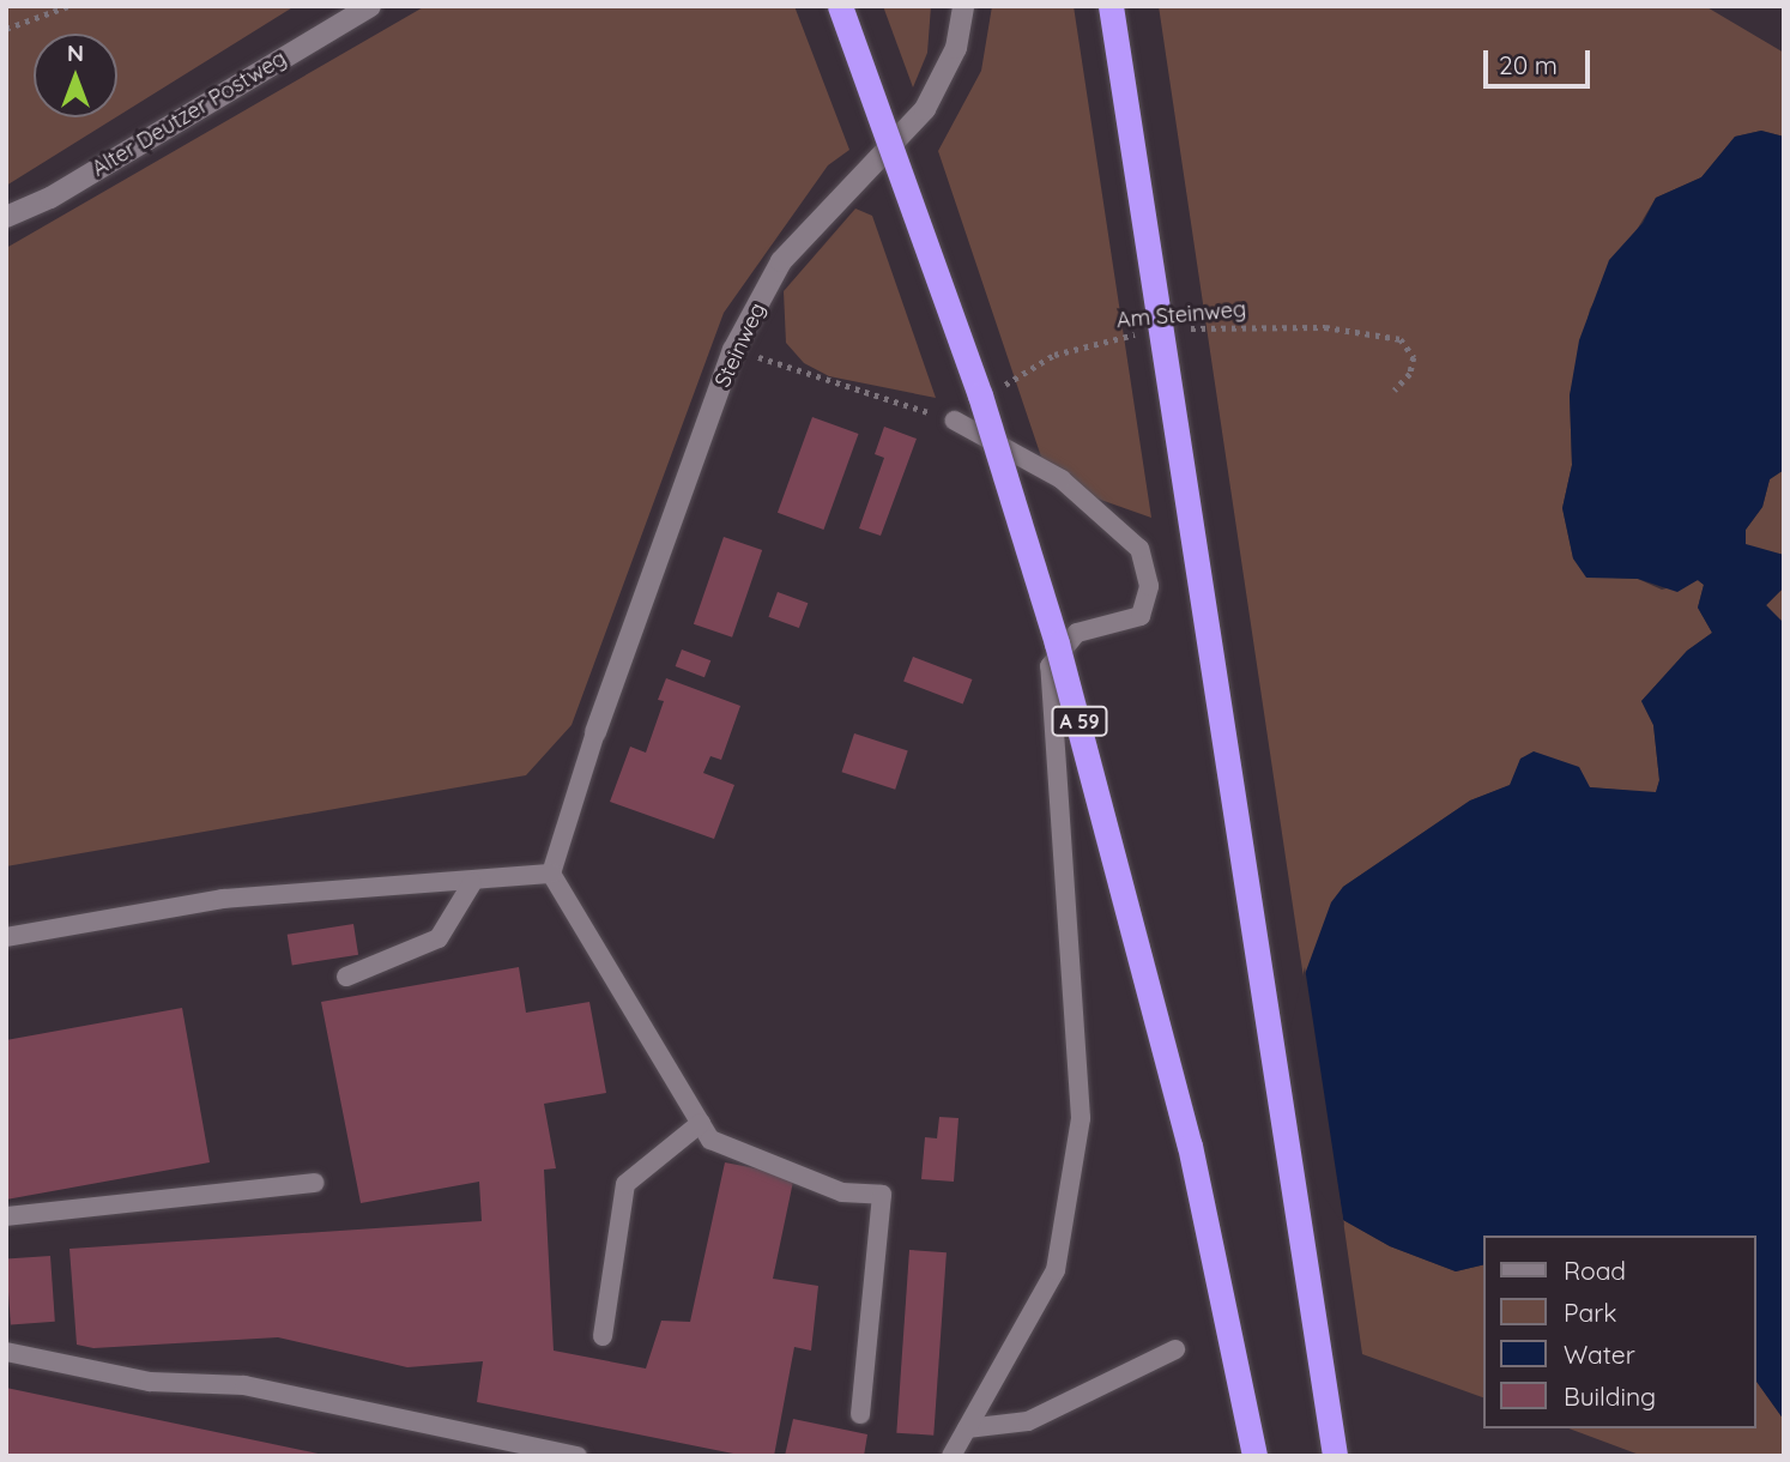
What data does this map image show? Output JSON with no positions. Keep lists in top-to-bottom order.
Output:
{
  "streets": {
    "highway": ["A 59"],
    "street": ["Alter Deutzer Postweg", "Steinweg"],
    "path": ["Am Steinweg"]
  },
  "legend": [
    "Road",
    "Park",
    "Water",
    "Building"
  ],
  "scale_bar": "20 m",
  "north": "top"
}
